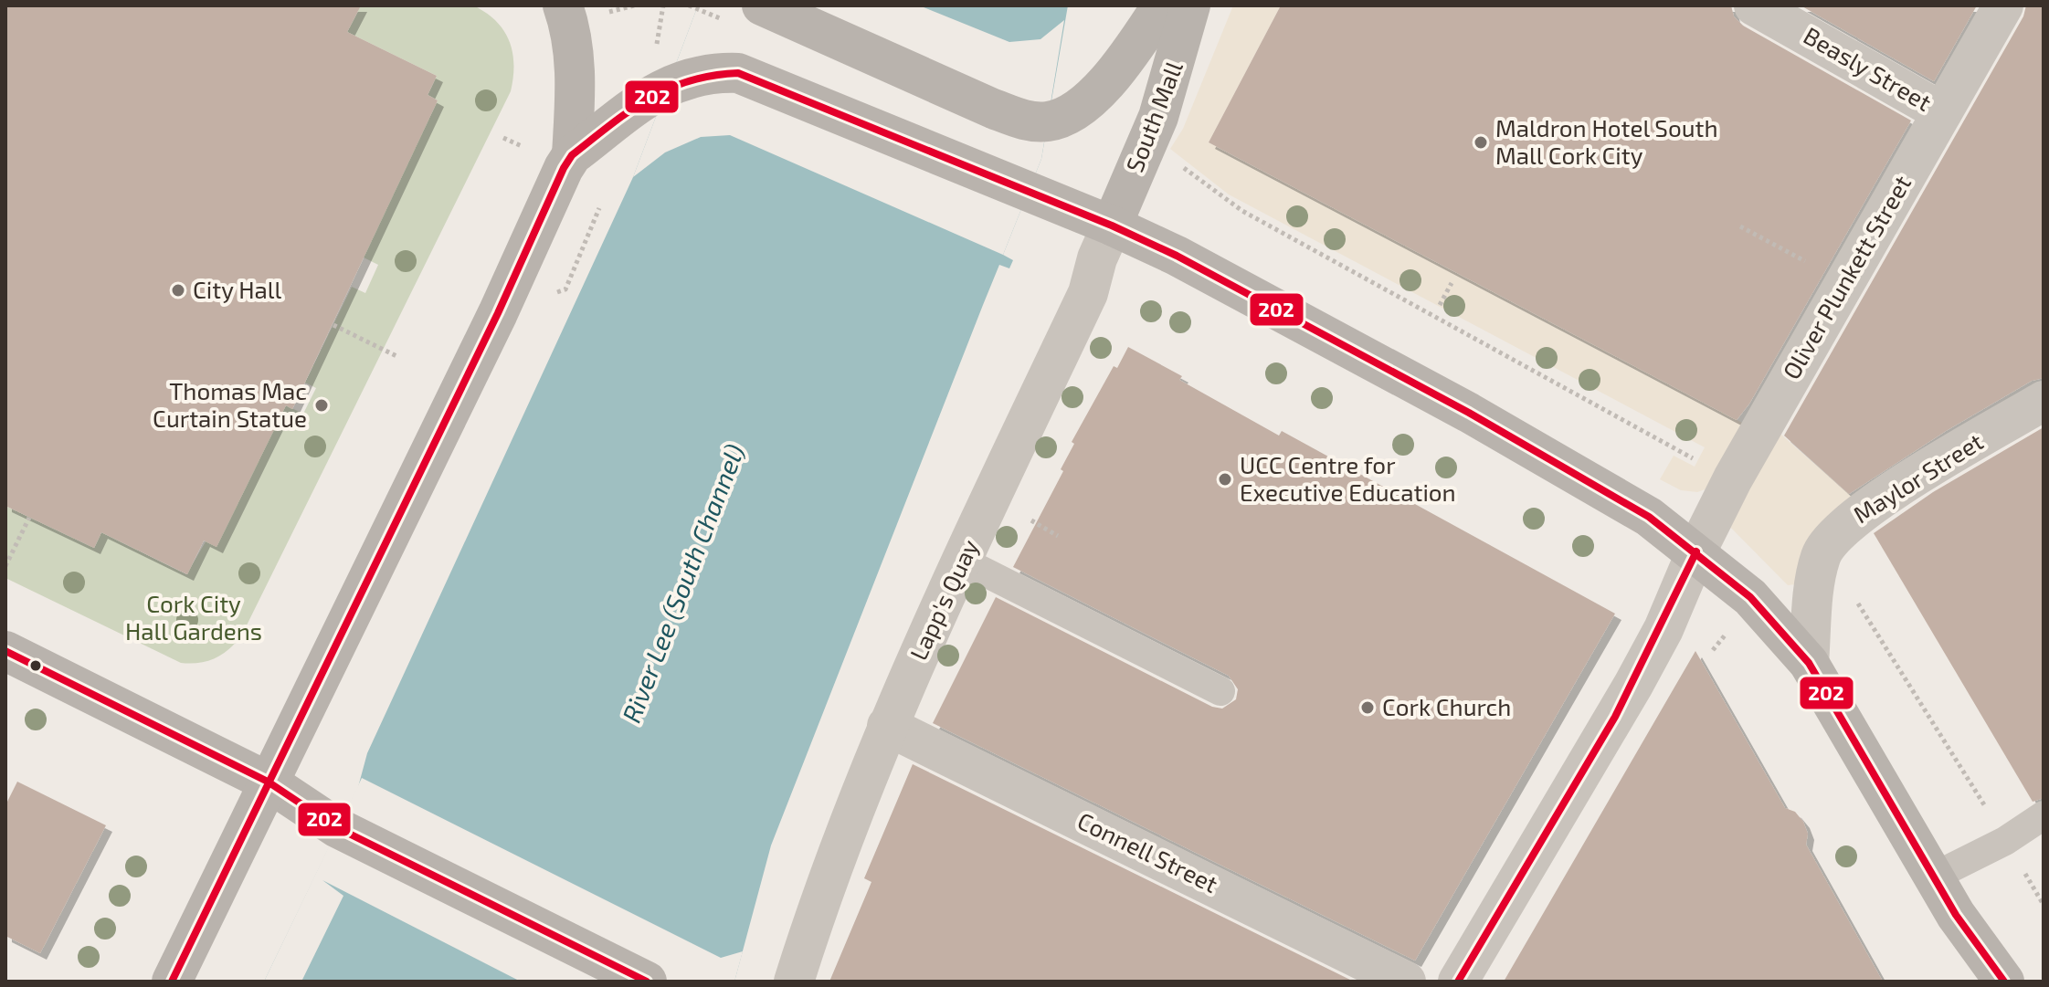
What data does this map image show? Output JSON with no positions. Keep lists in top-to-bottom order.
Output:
{
  "streets": {
    "main road": ["South Mall"],
    "street": [
      "Beasly Street",
      "Oliver Plunkett Street",
      "Maylor Street",
      "Lapp's Quay",
      "Connell Street"
    ]
  },
  "crossings": [
    ["Beasly Street", "Oliver Plunkett Street"],
    ["South Mall", "Lapp's Quay"],
    ["Lapp's Quay", "Connell Street"]
  ],
  "water": ["River Lee (South Channel)"],
  "parks": ["Cork City Hall Gardens"],
  "places": [
    "Maldron Hotel South Mall Cork City",
    "City Hall",
    "Thomas Mac Curtain Statue",
    "UCC Centre for Executive Education",
    "Cork Church"
  ],
  "lines": ["transit line 202"]
}
